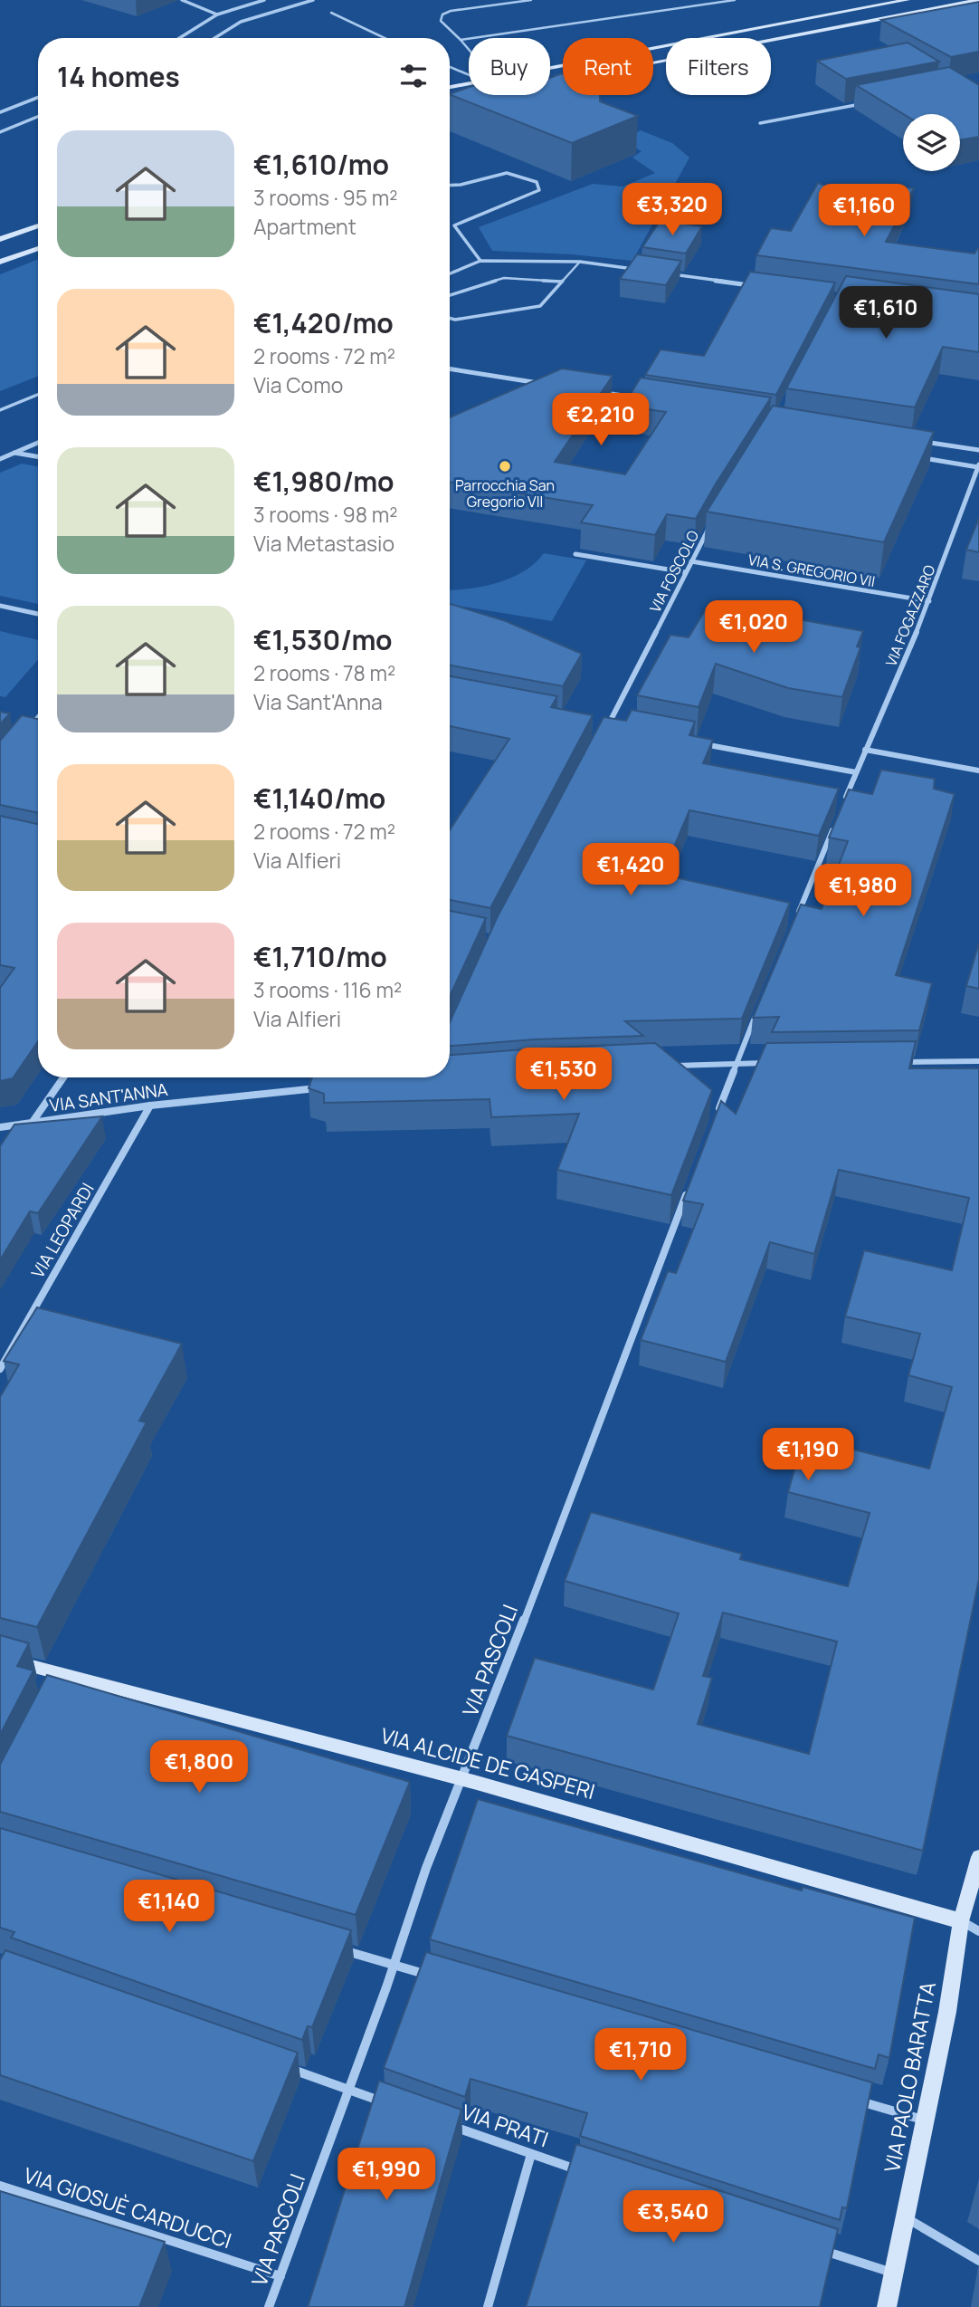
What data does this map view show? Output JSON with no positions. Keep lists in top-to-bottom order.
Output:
{
  "streets": {
    "street": [
      "VIA S. GREGORIO VII",
      "VIA FOSCOLO",
      "VIA FOGAZZARO",
      "VIA SANT'ANNA",
      "VIA LEOPARDI",
      "VIA PASCOLI",
      "VIA ALCIDE DE GASPERI",
      "VIA PAOLO BARATTA",
      "VIA PRATI",
      "VIA GIOSUÈ CARDUCCI"
    ]
  },
  "crossings": [
    ["VIA S. GREGORIO VII", "VIA FOSCOLO"],
    ["VIA S. GREGORIO VII", "VIA FOGAZZARO"],
    ["VIA SANT'ANNA", "VIA LEOPARDI"],
    ["VIA PASCOLI", "VIA ALCIDE DE GASPERI"],
    ["VIA PASCOLI", "VIA GIOSUÈ CARDUCCI"],
    ["VIA ALCIDE DE GASPERI", "VIA PAOLO BARATTA"]
  ],
  "places": ["Parrocchia San Gregorio VII"],
  "page": {
    "chip": ["Buy", "Rent", "Filters"],
    "heading": "14 homes",
    "list": [
      {
        "name": "€1,610/mo",
        "note": "3 rooms · 95 m² · Apartment"
      },
      {
        "name": "€1,420/mo",
        "note": "2 rooms · 72 m² · Via Como"
      },
      {
        "name": "€1,980/mo",
        "note": "3 rooms · 98 m² · Via Metastasio"
      },
      {
        "name": "€1,530/mo",
        "note": "2 rooms · 78 m² · Via Sant'Anna"
      },
      {
        "name": "€1,140/mo",
        "note": "2 rooms · 72 m² · Via Alfieri"
      },
      {
        "name": "€1,710/mo",
        "note": "3 rooms · 116 m² · Via Alfieri"
      }
    ],
    "price": [
      "€3,320",
      "€1,160",
      "€1,610",
      "€2,210",
      "€1,020",
      "€1,420",
      "€1,980",
      "€1,530",
      "€1,190",
      "€1,800",
      "€1,140",
      "€1,710",
      "€1,990",
      "€3,540"
    ]
  }
}
